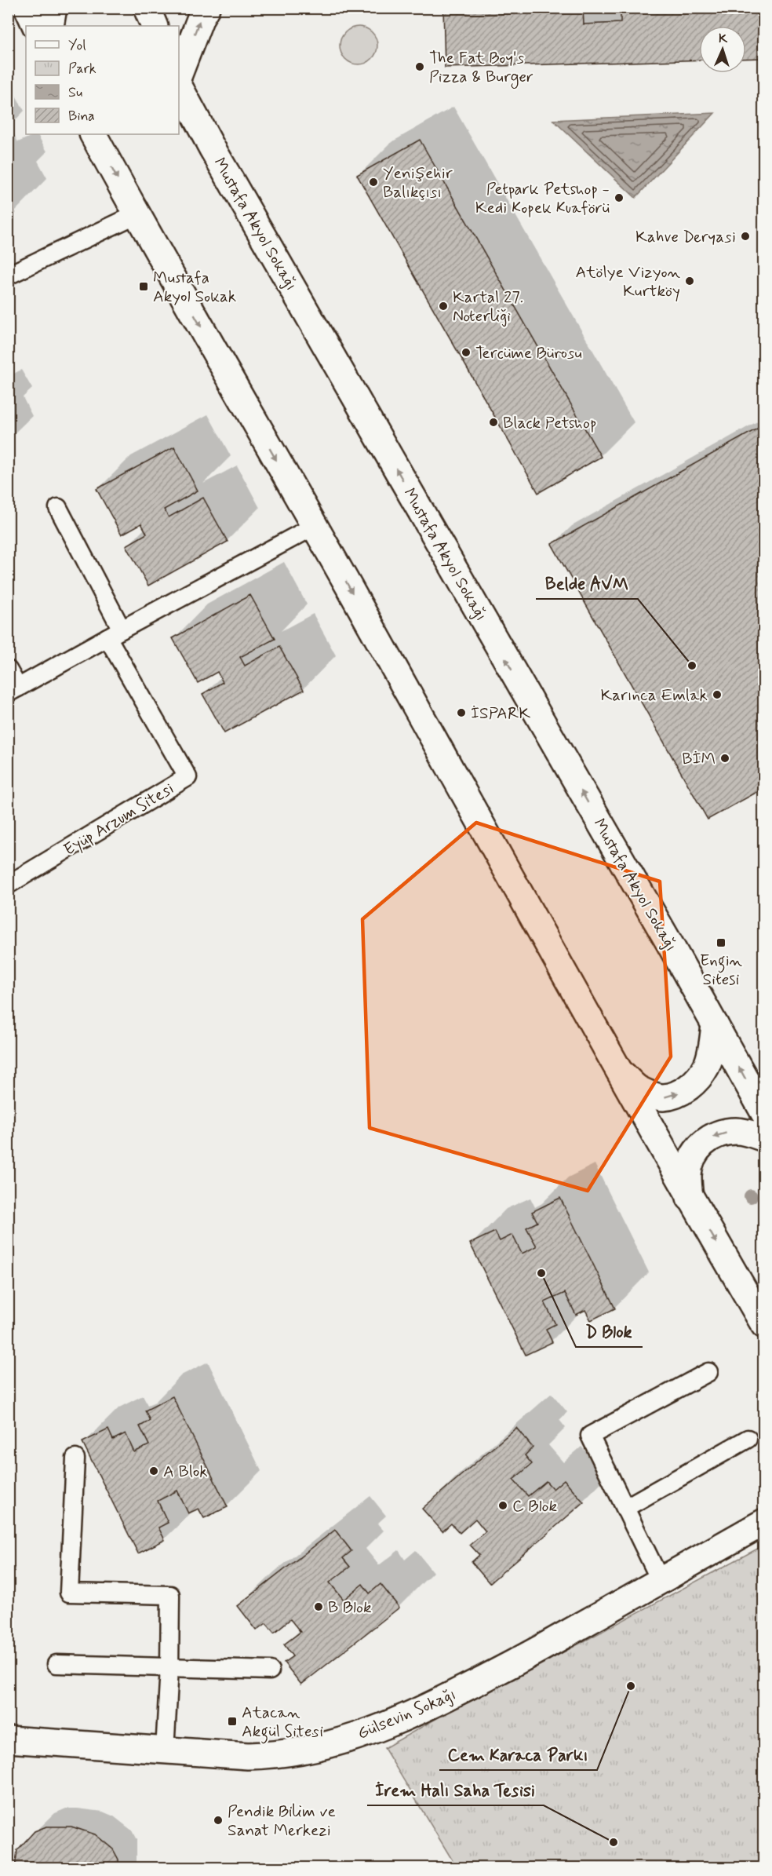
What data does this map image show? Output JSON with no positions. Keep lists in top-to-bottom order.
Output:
{
  "streets": {
    "street": ["Mustafa Akyol Sokağı", "Gülsevin Sokağı"],
    "lane": ["Eyüp Arzum Sitesi"]
  },
  "places": {
    "other": [
      "The Fat Boy's Pizza & Burger",
      "Yenişehir Balıkçısı",
      "Petpark Petshop - Kedi Kopek Kuaförü",
      "Kahve Deryasi",
      "Atölye Vizyon Kurtköy",
      "Kartal 27. Noterliği",
      "Tercüme Bürosu",
      "Black Petshop",
      "Belde AVM",
      "Karınca Emlak",
      "İSPARK",
      "BİM",
      "D Blok",
      "A Blok",
      "C Blok",
      "B Blok",
      "Cem Karaca Parkı",
      "Pendik Bilim ve Sanat Merkezi",
      "İrem Halı Saha Tesisi"
    ],
    "transit": ["Mustafa Akyol Sokak", "Engin Sitesi", "Atacan Akgül Sitesi"]
  },
  "legend": [
    "Yol",
    "Park",
    "Su",
    "Bina"
  ],
  "north": "top"
}
